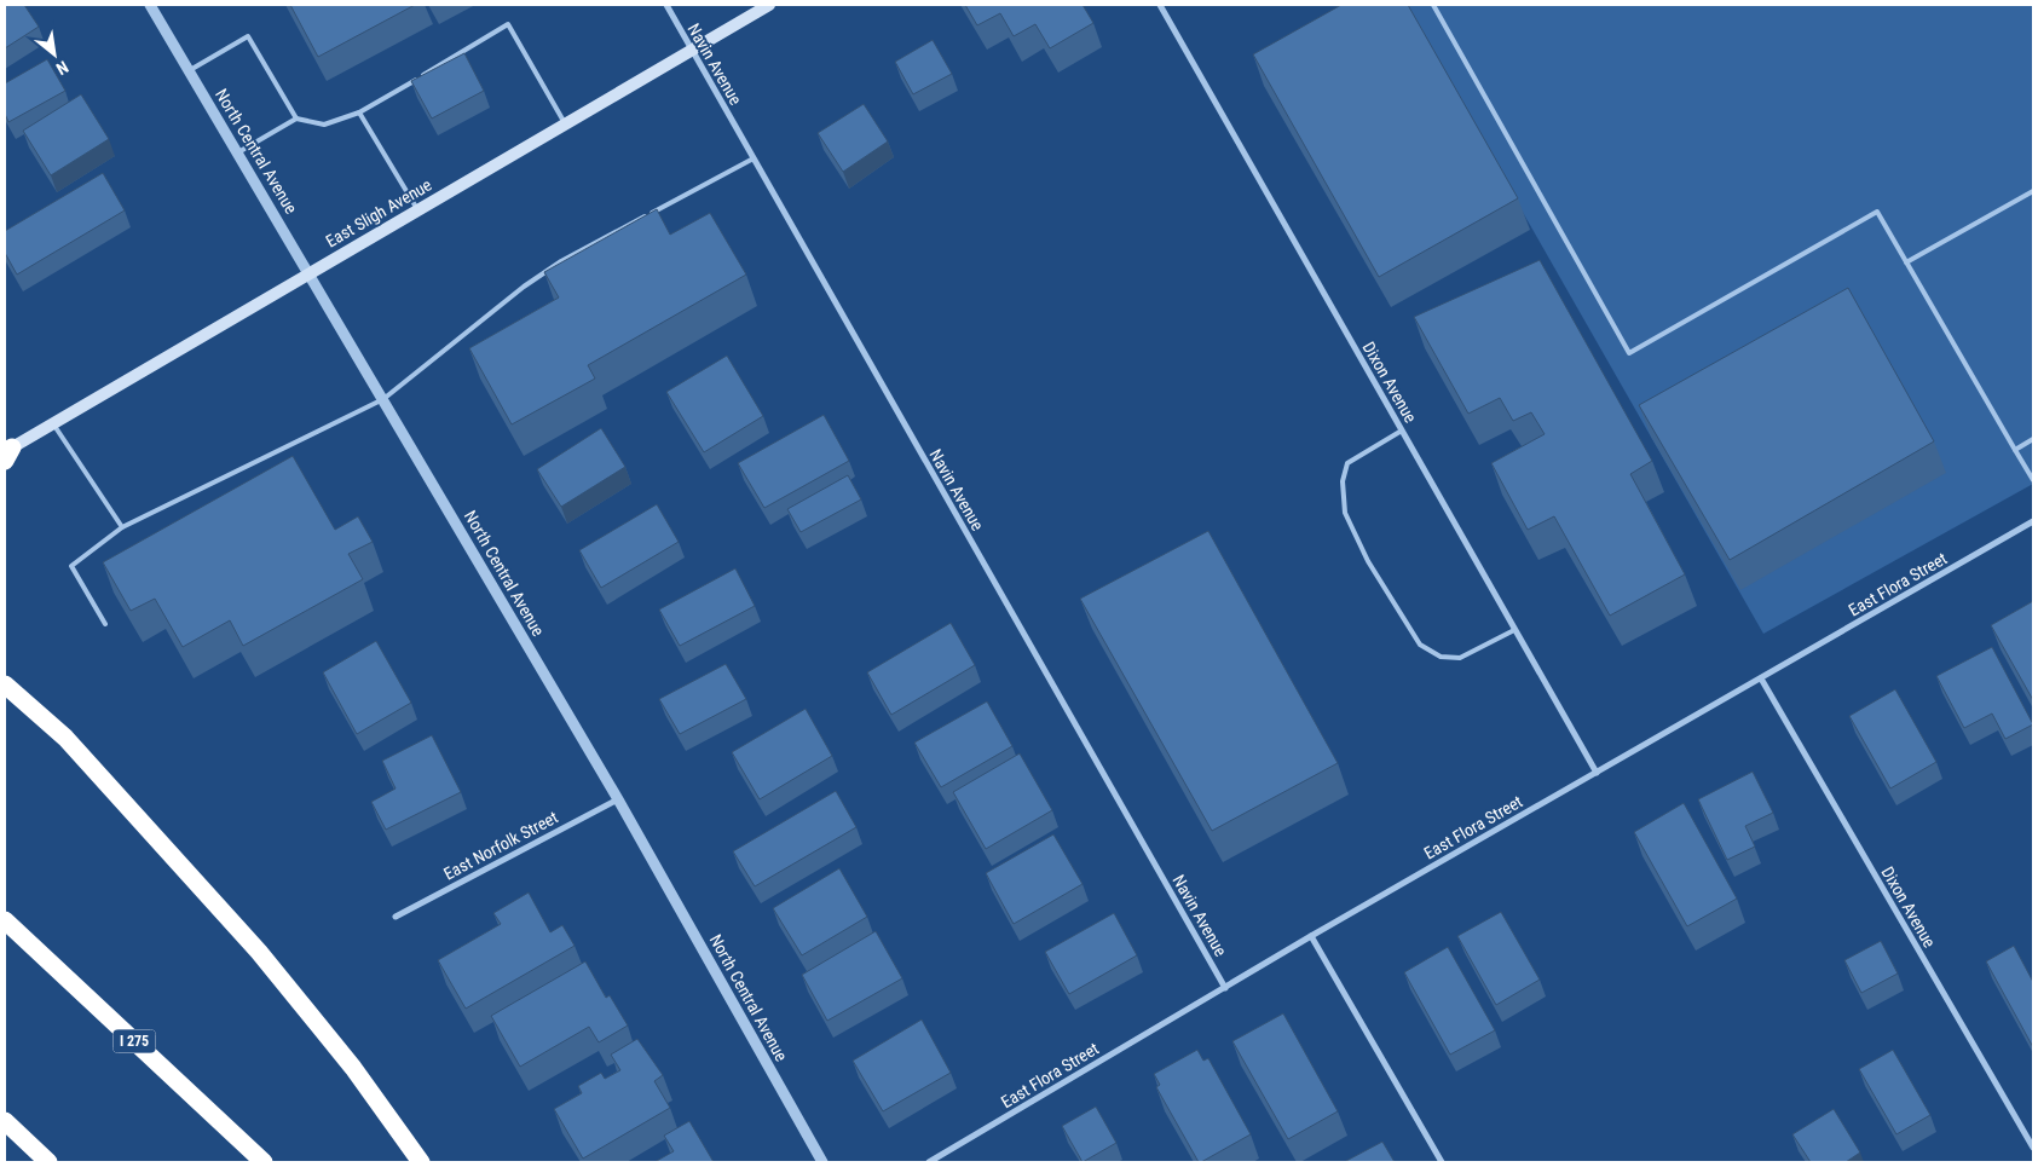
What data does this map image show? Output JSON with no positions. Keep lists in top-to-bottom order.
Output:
{
  "streets": {
    "highway": ["I 275"],
    "main road": ["East Sligh Avenue"],
    "street": [
      "Navin Avenue",
      "North Central Avenue",
      "Dixon Avenue",
      "East Flora Street",
      "East Norfolk Street"
    ]
  },
  "crossings": [
    ["Navin Avenue", "East Sligh Avenue"],
    ["Navin Avenue", "East Flora Street"],
    ["North Central Avenue", "East Sligh Avenue"],
    ["North Central Avenue", "East Norfolk Street"],
    ["Dixon Avenue", "East Flora Street"]
  ],
  "north": "bottom right"
}
